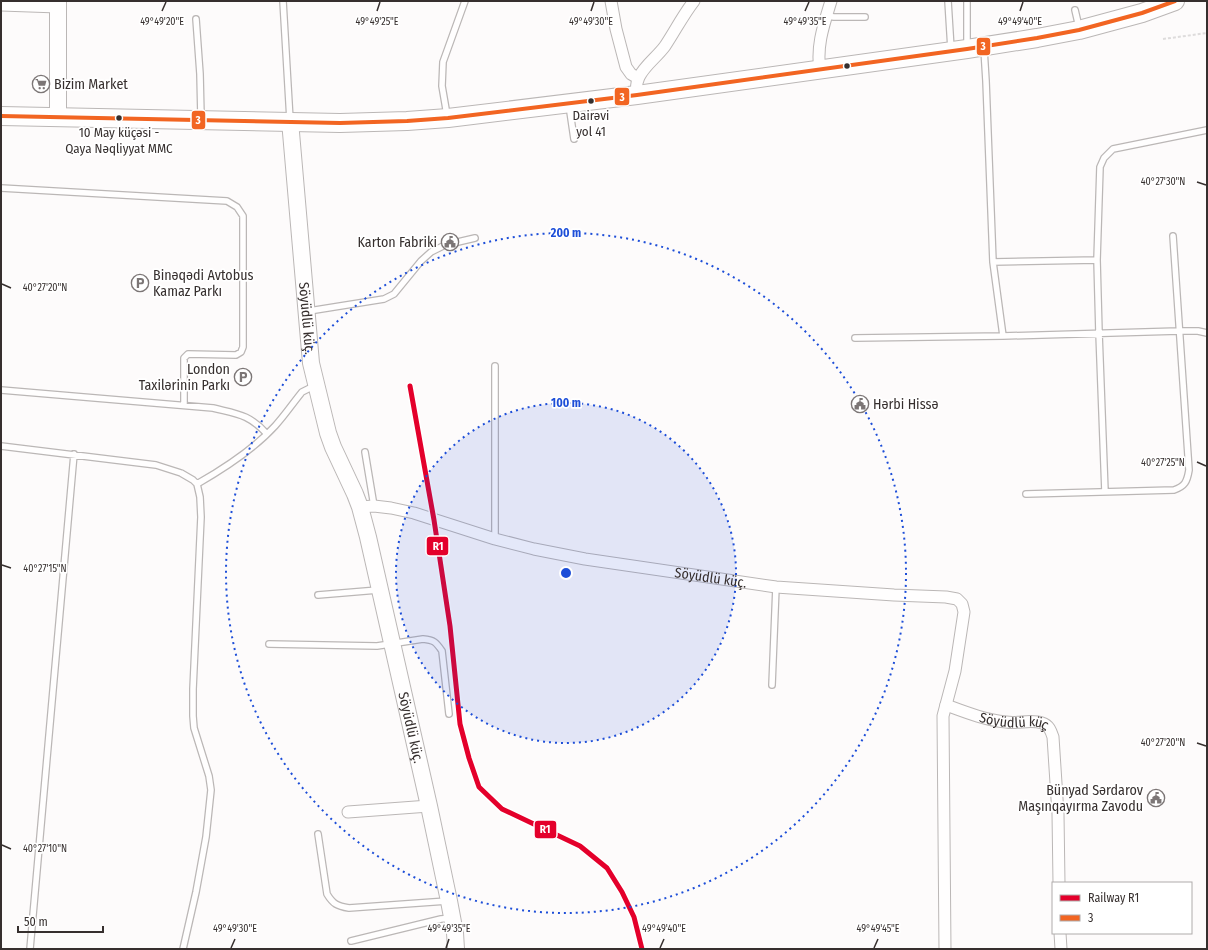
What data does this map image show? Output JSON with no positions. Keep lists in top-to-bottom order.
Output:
{
  "streets": {
    "street": ["Söyüdlü küç."]
  },
  "places": {
    "supermarket": ["Bizim Market"],
    "other": ["Dairəvi yol 41", "10 May küçəsi - Qaya Nəqliyyat MMC"],
    "public building": ["Karton Fabriki", "Hərbi Hissə", "Bünyad Sərdarov Maşınqayırma Zavodu"],
    "parking": ["Binəqədi Avtobus Kamaz Parkı", "London Taxilərinin Parkı"]
  },
  "lines": ["transit line 3", "rail line R1"],
  "legend": ["Railway R1", "3"],
  "scale_bar": "50 m",
  "coordinates": [
    "49°49'20\"E",
    "49°49'25\"E",
    "49°49'30\"E",
    "49°49'35\"E",
    "49°49'40\"E",
    "40°27'30\"N",
    "40°27'20\"N",
    "40°27'25\"N",
    "40°27'15\"N",
    "40°27'10\"N",
    "49°49'45\"E"
  ],
  "rings": ["200 m", "100 m"]
}
